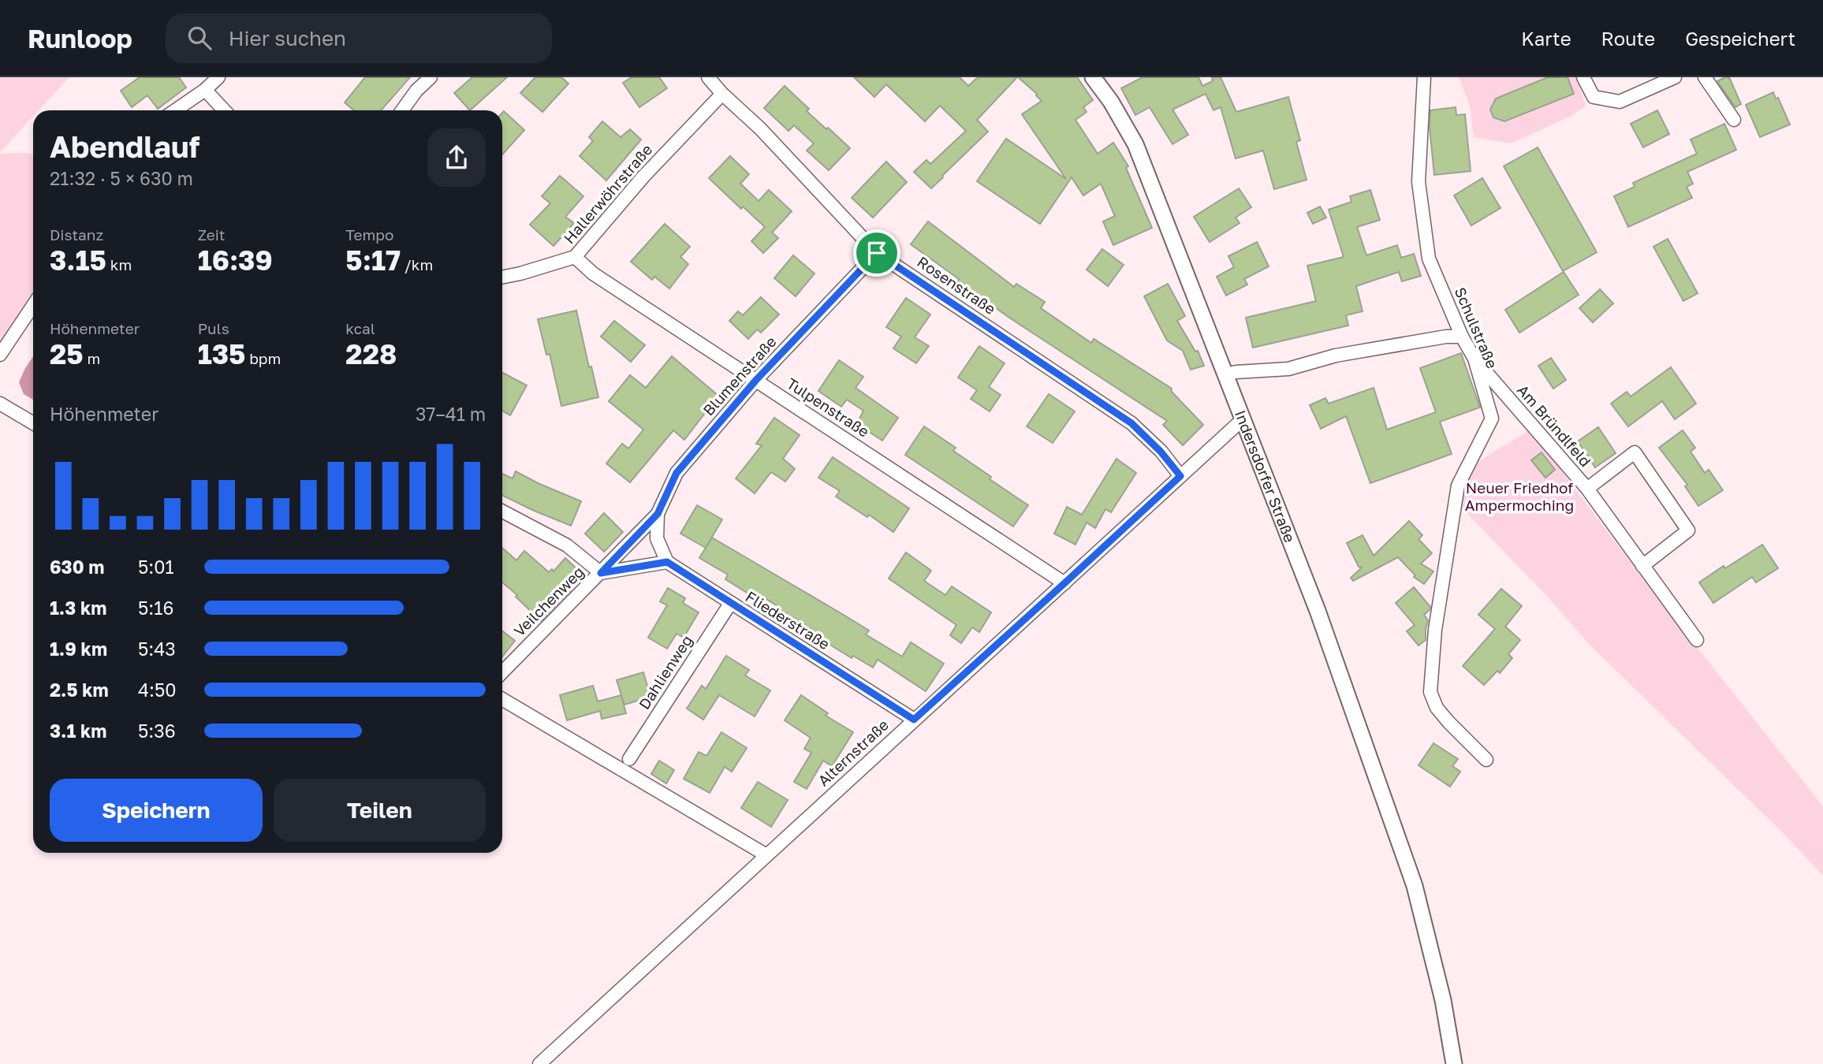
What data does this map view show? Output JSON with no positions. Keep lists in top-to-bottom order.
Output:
{
  "streets": {
    "street": [
      "Hallerwöhrstraße",
      "Rosenstraße",
      "Schulstraße",
      "Blumenstraße",
      "Tulpenstraße",
      "Am Bründlfeld",
      "Indersdorfer Straße",
      "Veilchenweg",
      "Fliederstraße",
      "Dahlienweg",
      "Alternstraße"
    ]
  },
  "crossings": [
    ["Hallerwöhrstraße", "Rosenstraße"],
    ["Hallerwöhrstraße", "Tulpenstraße"],
    ["Rosenstraße", "Blumenstraße"],
    ["Rosenstraße", "Alternstraße"],
    ["Schulstraße", "Am Bründlfeld"],
    ["Blumenstraße", "Tulpenstraße"],
    ["Blumenstraße", "Veilchenweg"],
    ["Blumenstraße", "Fliederstraße"],
    ["Tulpenstraße", "Alternstraße"],
    ["Indersdorfer Straße", "Alternstraße"],
    ["Veilchenweg", "Fliederstraße"],
    ["Fliederstraße", "Dahlienweg"],
    ["Fliederstraße", "Alternstraße"]
  ],
  "parks": ["Neuer Friedhof Ampermoching"],
  "page": {
    "header": "Runloop",
    "search": "Hier suchen",
    "nav": ["Karte", "Route", "Gespeichert"],
    "heading": ["Abendlauf", "21:32 · 5 × 630 m"],
    "stats": [
      ["Distanz", "3.15 km"],
      ["Zeit", "16:39"],
      ["Tempo", "5:17 /km"],
      ["Höhenmeter", "25 m"],
      ["Puls", "135 bpm"],
      ["kcal", "228"]
    ],
    "chart": ["Höhenmeter", "37–41 m"],
    "list": [
      {
        "name": "630 m",
        "note": "5:01"
      },
      {
        "name": "1.3 km",
        "note": "5:16"
      },
      {
        "name": "1.9 km",
        "note": "5:43"
      },
      {
        "name": "2.5 km",
        "note": "4:50"
      },
      {
        "name": "3.1 km",
        "note": "5:36"
      }
    ],
    "buttons": ["Speichern", "Teilen"]
  }
}
